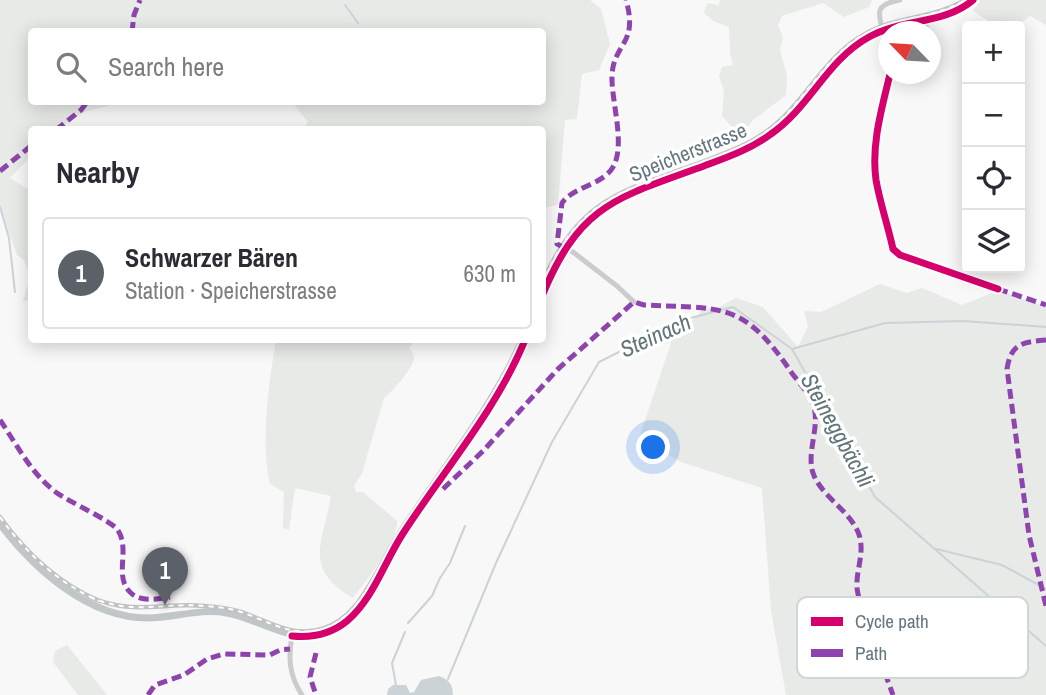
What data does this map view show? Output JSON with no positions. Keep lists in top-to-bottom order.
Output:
{
  "streets": {
    "main road": ["Speicherstrasse"]
  },
  "water": ["Steinach", "Steineggbächli"],
  "legend": ["Cycle path", "Path"],
  "north": "top left",
  "page": {
    "map_buttons": ["+", "−"],
    "search": "Search here",
    "heading": "Nearby",
    "list": [
      {
        "mark": "1",
        "name": "Schwarzer Bären",
        "note": "Station · Speicherstrasse",
        "value": "630 m"
      }
    ],
    "pins": "1"
  }
}
